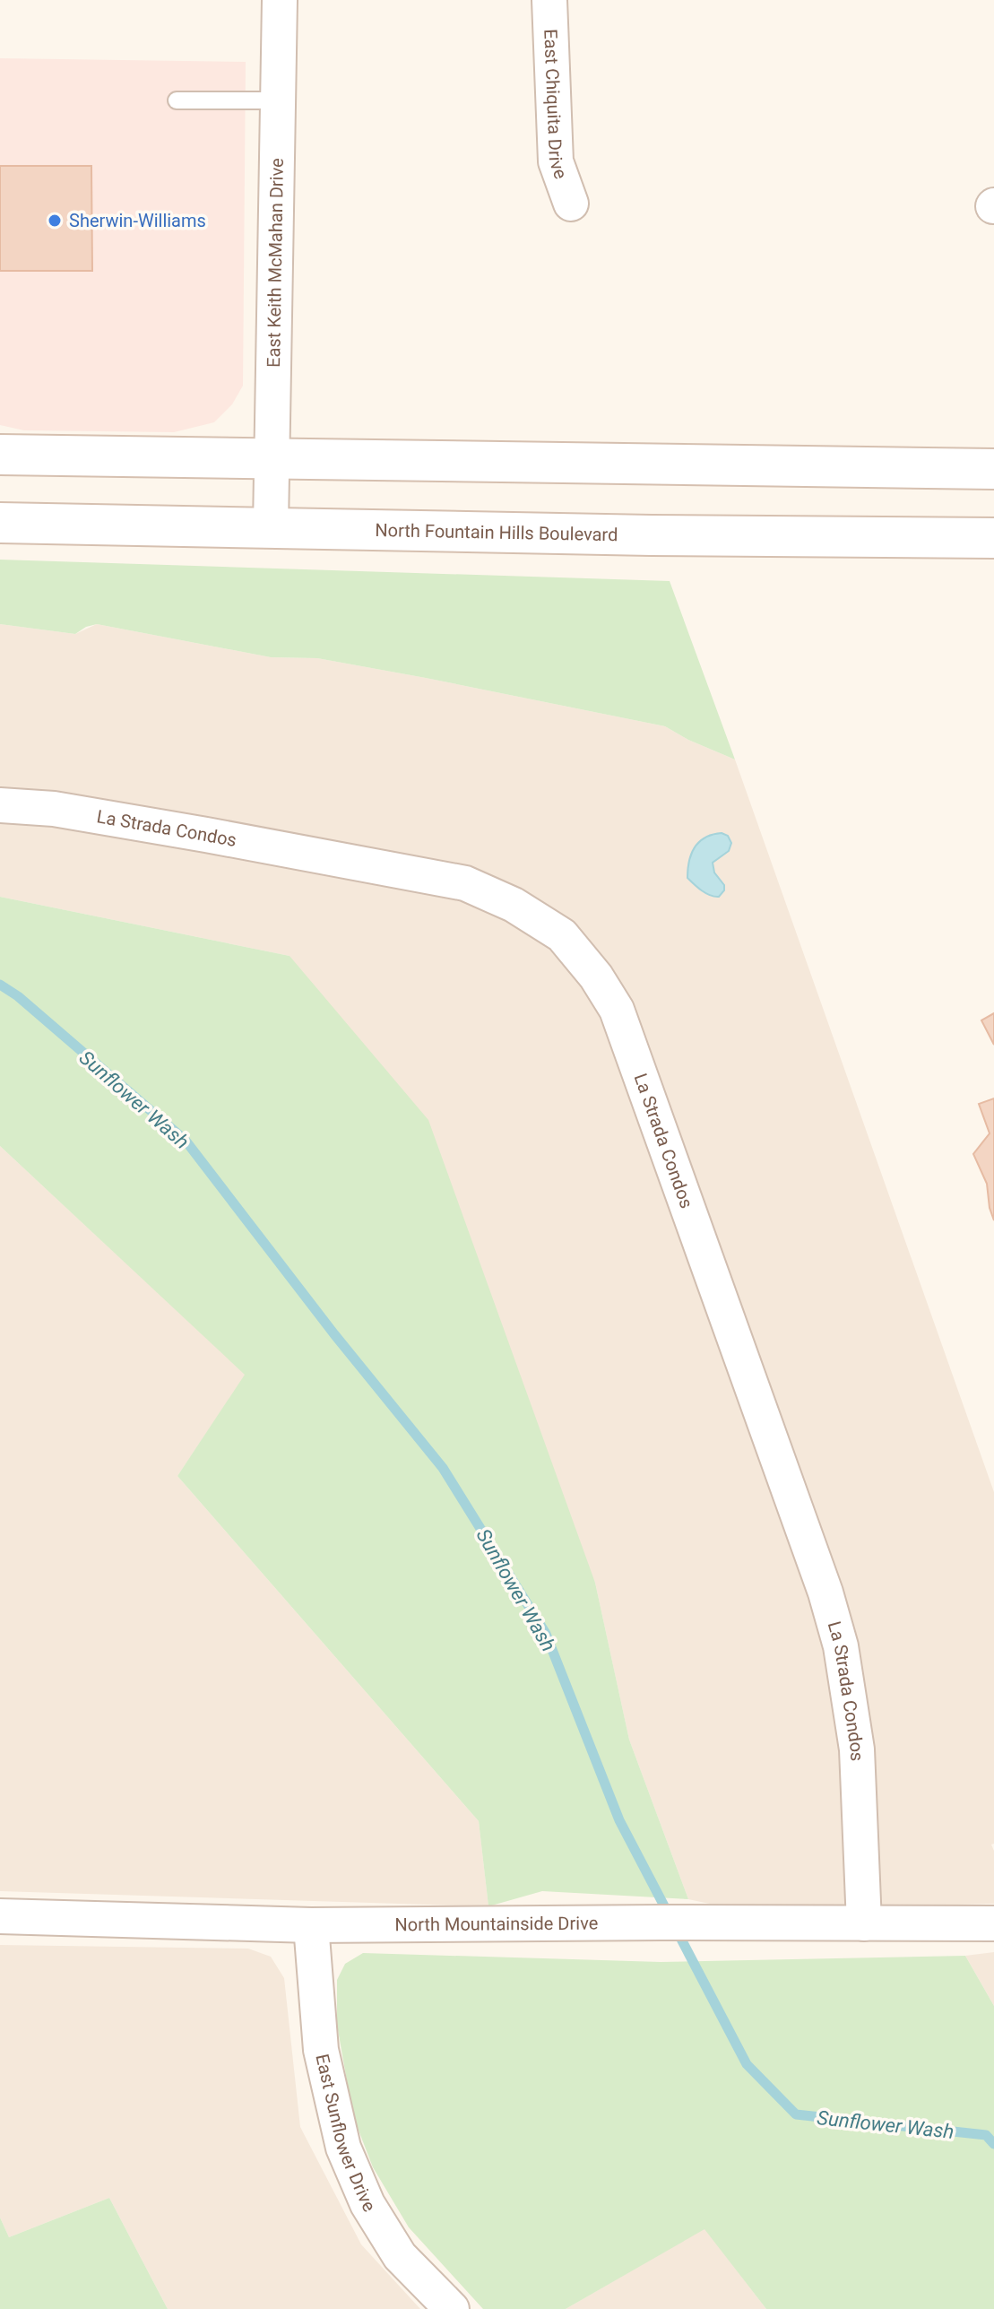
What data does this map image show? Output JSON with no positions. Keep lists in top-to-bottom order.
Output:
{
  "streets": {
    "main road": ["North Fountain Hills Boulevard"],
    "street": [
      "East Chiquita Drive",
      "East Keith McMahan Drive",
      "La Strada Condos",
      "North Mountainside Drive",
      "East Sunflower Drive"
    ]
  },
  "crossings": [
    ["East Keith McMahan Drive", "North Fountain Hills Boulevard"],
    ["La Strada Condos", "North Mountainside Drive"],
    ["North Mountainside Drive", "East Sunflower Drive"]
  ],
  "water": ["Sunflower Wash"],
  "places": ["Sherwin-Williams"]
}
